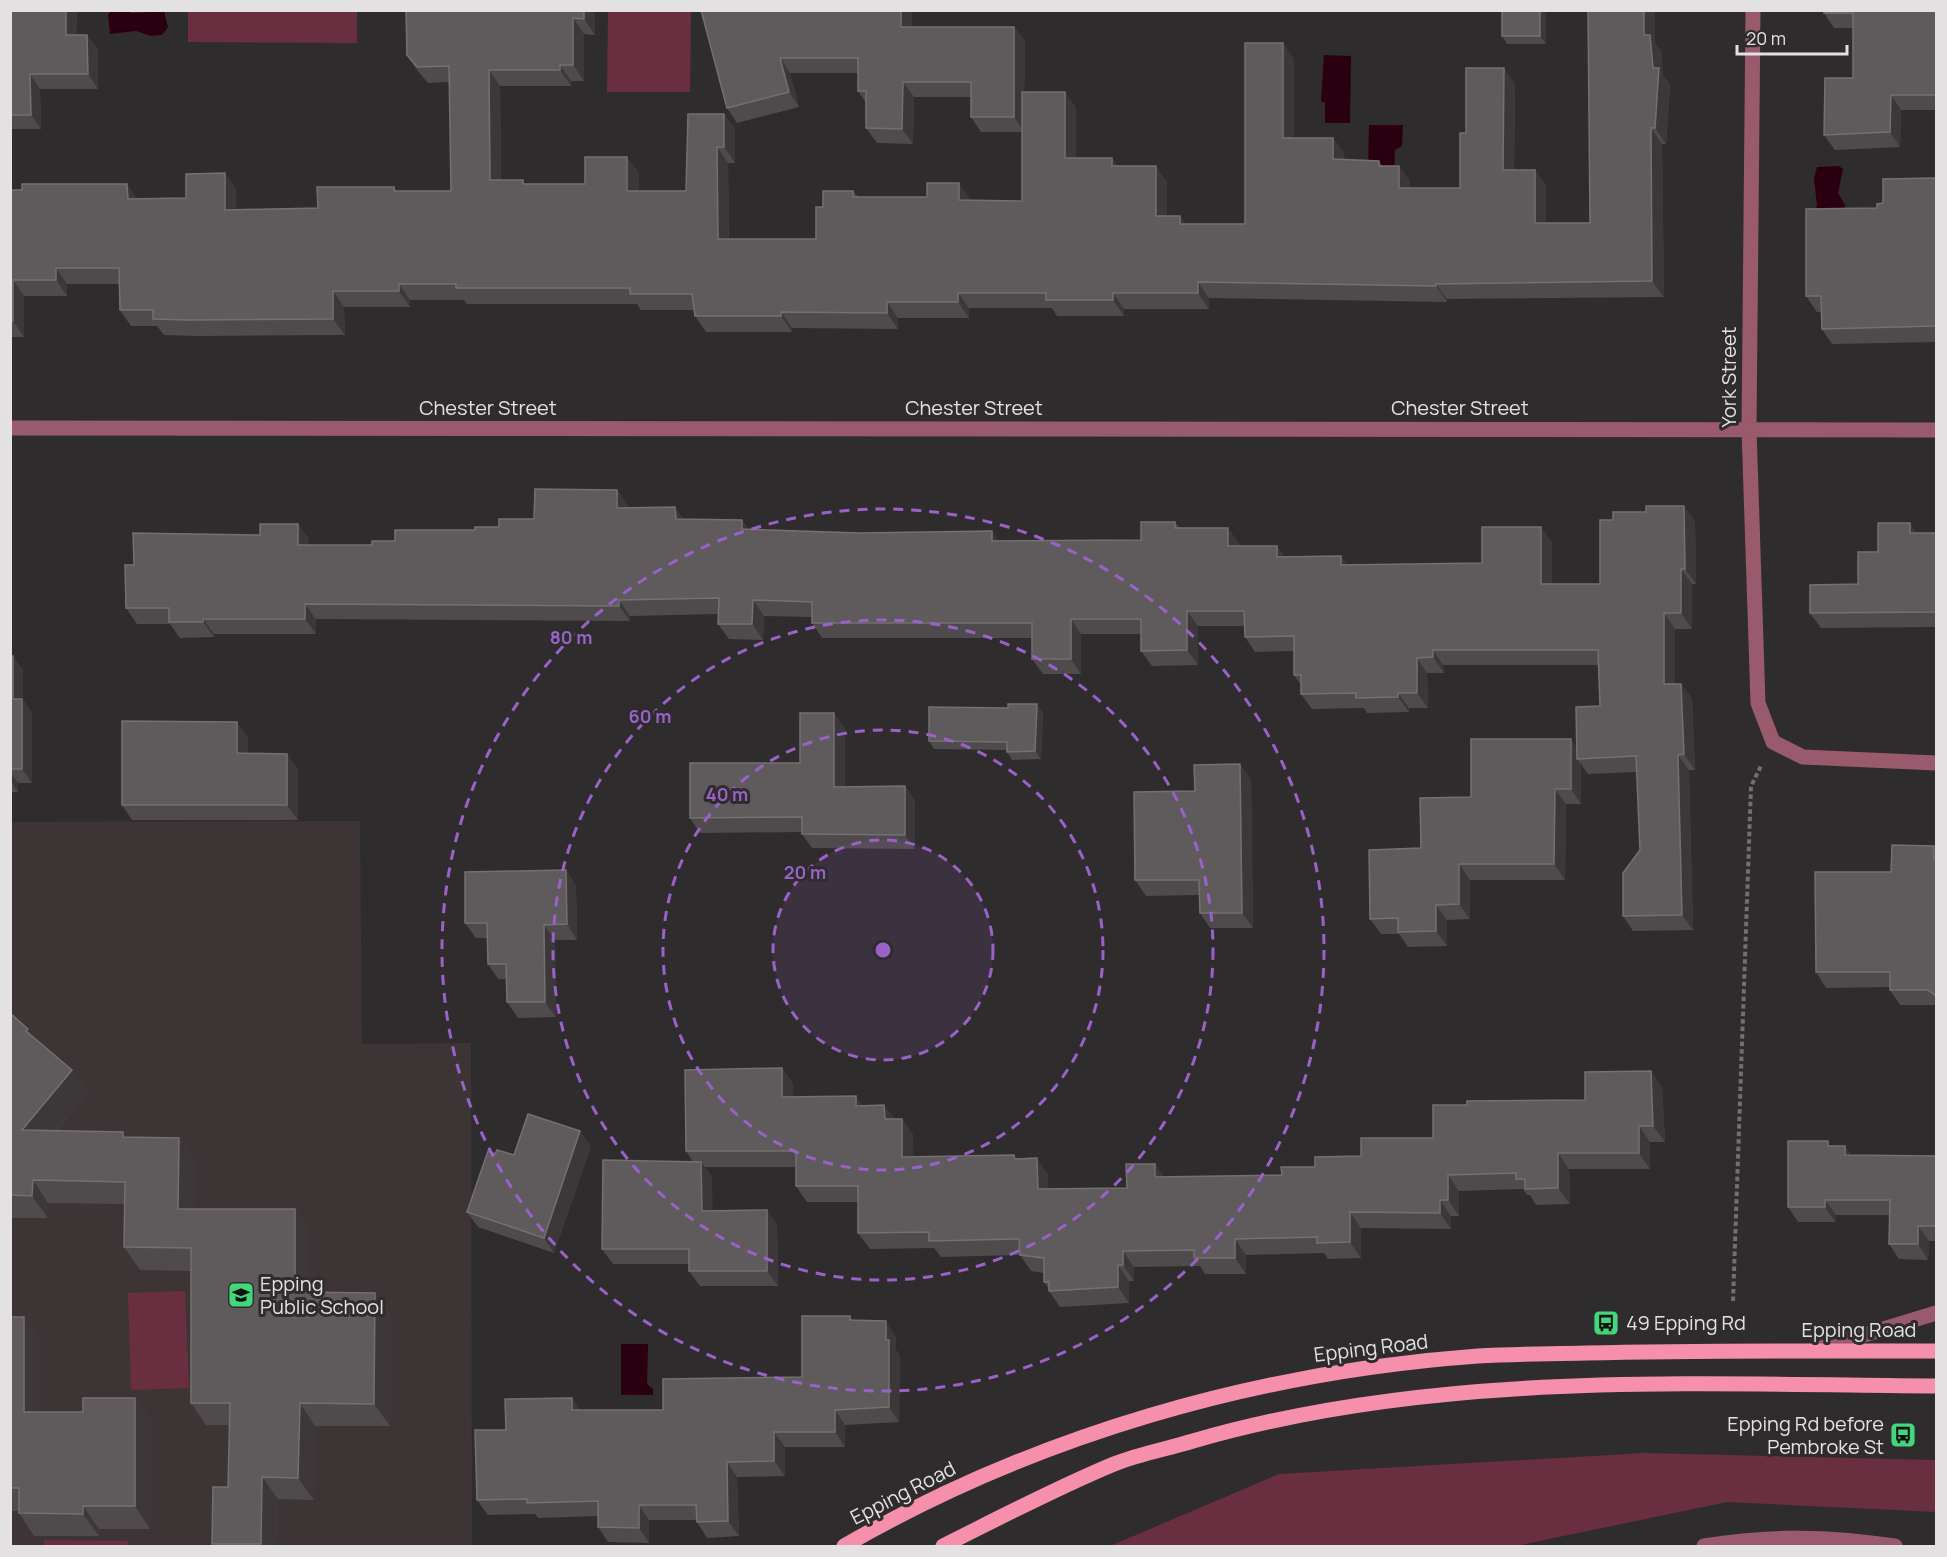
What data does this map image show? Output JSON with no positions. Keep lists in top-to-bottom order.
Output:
{
  "streets": {
    "main road": ["Epping Road"],
    "street": ["York Street", "Chester Street"]
  },
  "crossings": [
    ["York Street", "Chester Street"]
  ],
  "places": {
    "school or university": ["Epping Public School"],
    "bus stop": ["49 Epping Rd", "Epping Rd before Pembroke St"]
  },
  "scale_bar": "20 m",
  "rings": [
    "80 m",
    "60 m",
    "40 m",
    "20 m"
  ]
}
